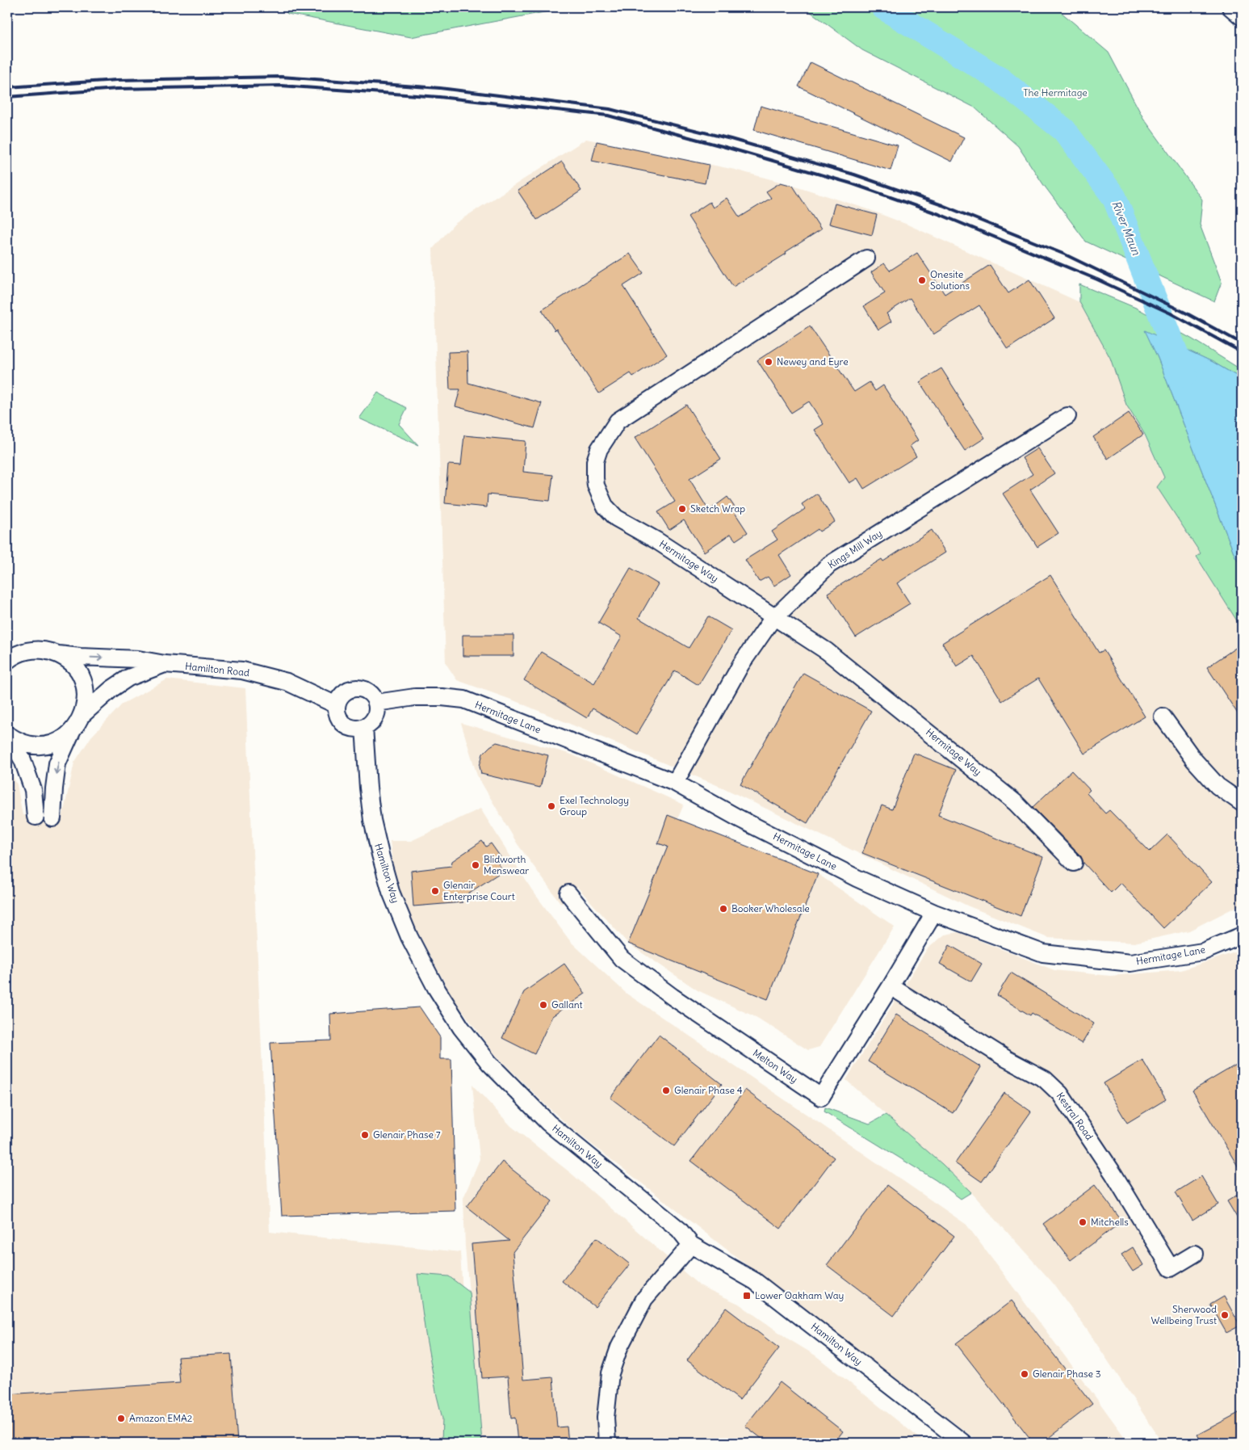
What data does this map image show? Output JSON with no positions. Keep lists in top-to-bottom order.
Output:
{
  "streets": {
    "street": [
      "Kings Mill Way",
      "Hermitage Way",
      "Hamilton Road",
      "Hermitage Lane",
      "Hamilton Way",
      "Melton Way",
      "Kestral Road"
    ]
  },
  "crossings": [
    ["Kings Mill Way", "Hermitage Way"],
    ["Kings Mill Way", "Hermitage Lane"],
    ["Hamilton Road", "Hermitage Lane"],
    ["Hamilton Road", "Hamilton Way"],
    ["Hermitage Lane", "Hamilton Way"],
    ["Hermitage Lane", "Melton Way"],
    ["Melton Way", "Kestral Road"]
  ],
  "water": ["River Maun"],
  "parks": ["The Hermitage"],
  "places": {
    "other": [
      "Onesite Solutions",
      "Newey and Eyre",
      "Sketch Wrap",
      "Exel Technology Group",
      "Blidworth Menswear",
      "Glenair Enterprise Court",
      "Booker Wholesale",
      "Gallant",
      "Glenair Phase 4",
      "Glenair Phase 7",
      "Mitchells",
      "Sherwood Wellbeing Trust",
      "Glenair Phase 3",
      "Amazon EMA2"
    ],
    "transit": ["Lower Oakham Way"]
  }
}
